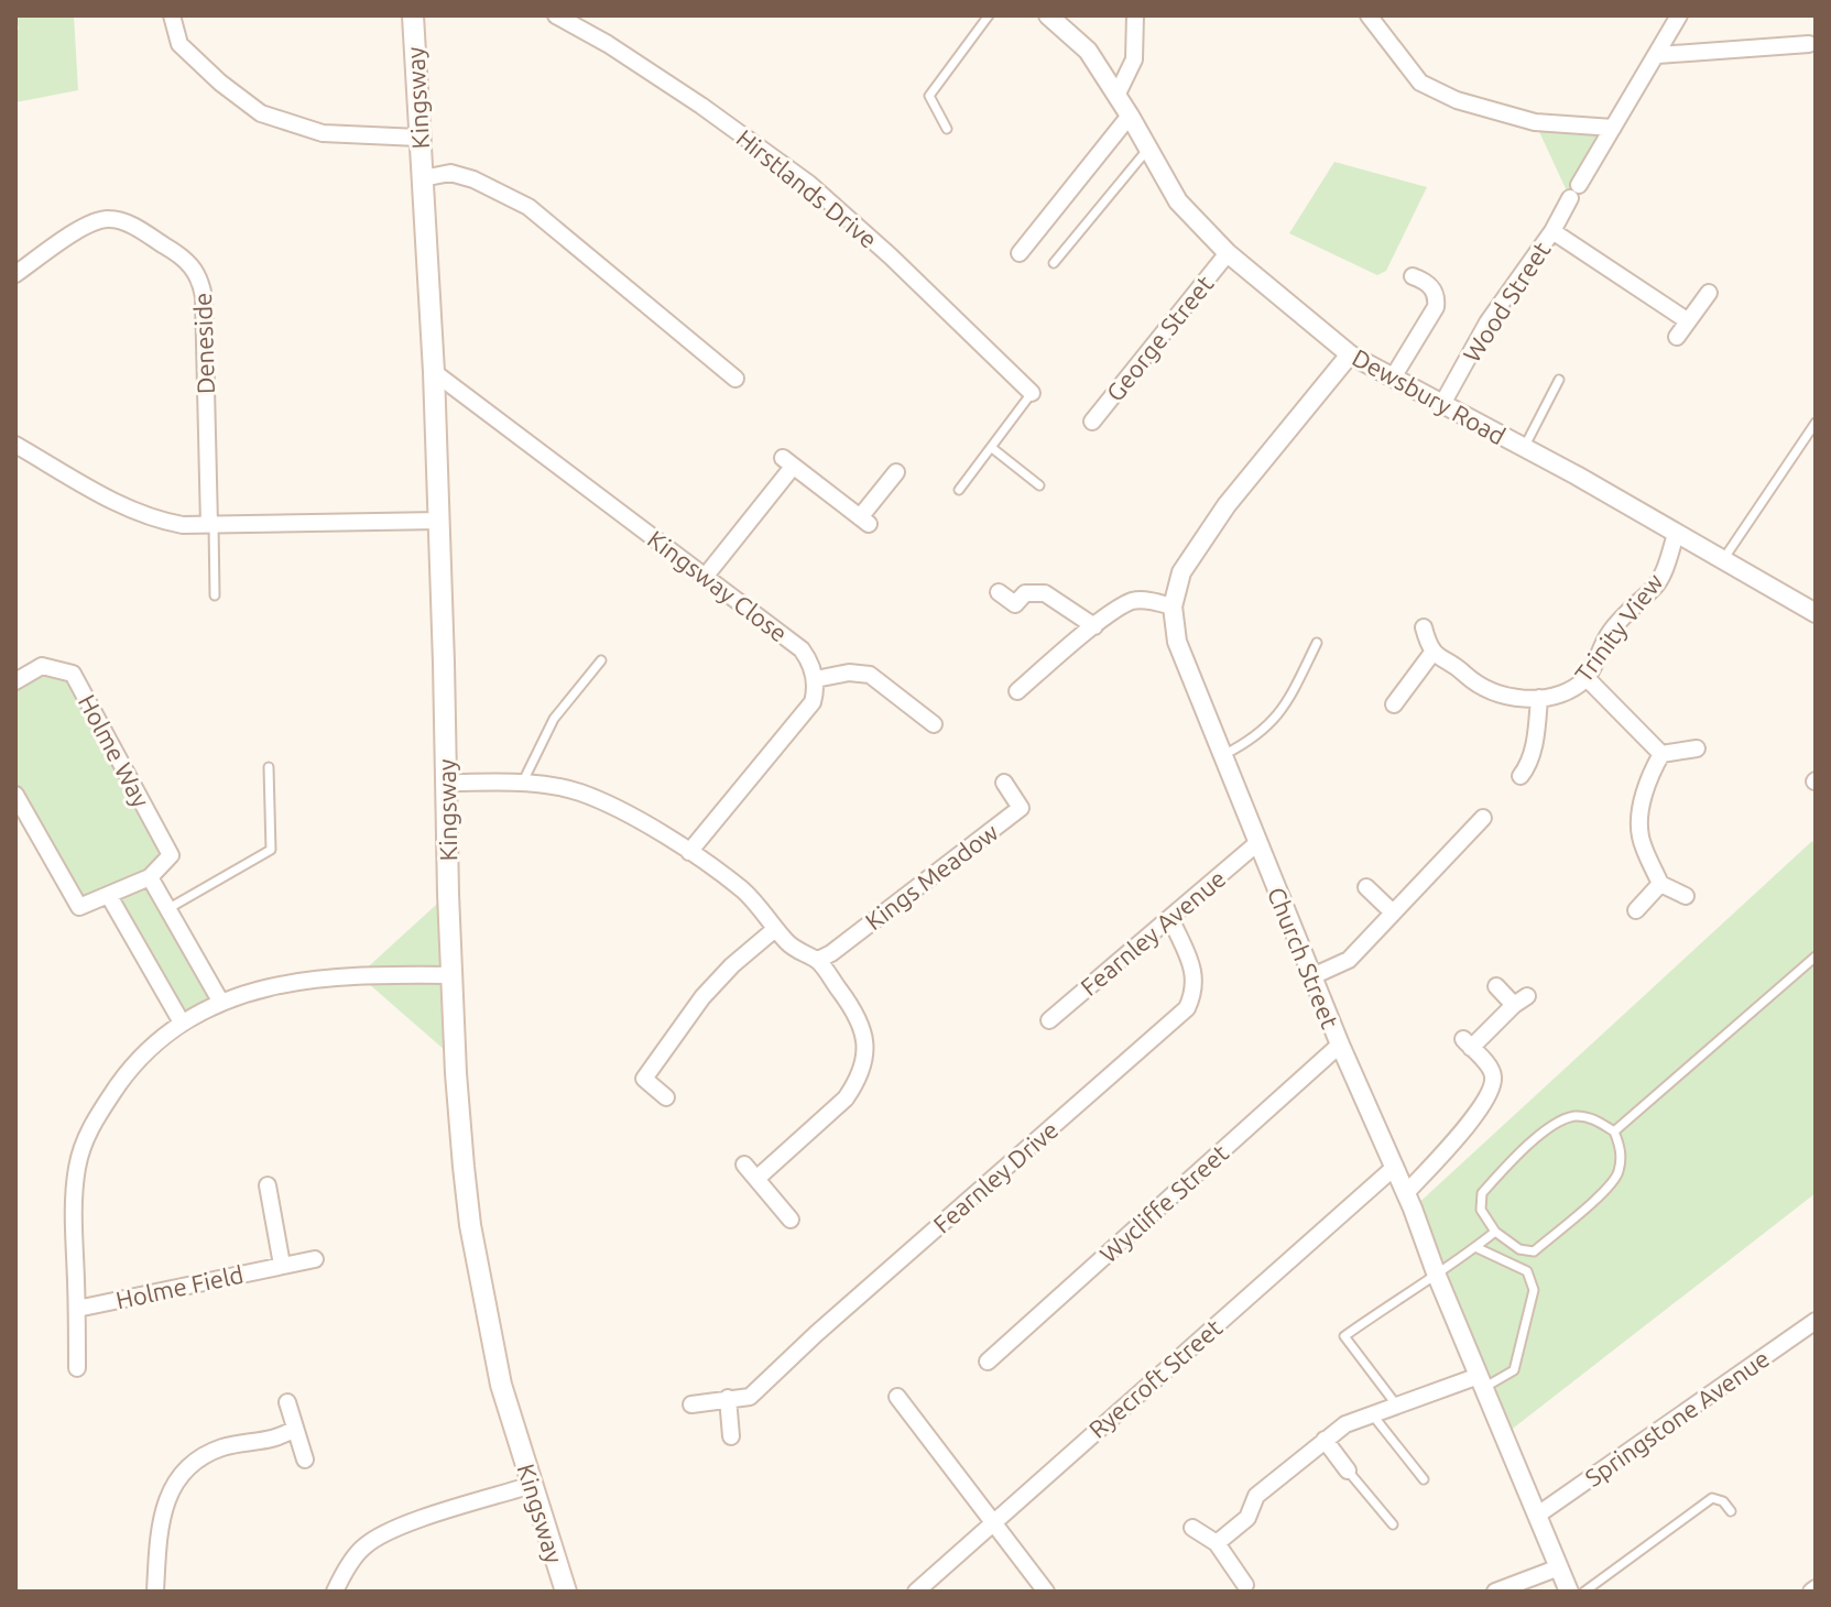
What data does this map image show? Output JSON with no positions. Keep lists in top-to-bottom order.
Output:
{
  "streets": {
    "main road": ["Kingsway"],
    "street": [
      "Hirstlands Drive",
      "Wood Street",
      "George Street",
      "Deneside",
      "Dewsbury Road",
      "Kingsway Close",
      "Trinity View",
      "Holme Way",
      "Kings Meadow",
      "Fearnley Avenue",
      "Church Street",
      "Fearnley Drive",
      "Wycliffe Street",
      "Holme Field",
      "Ryecroft Street",
      "Springstone Avenue"
    ]
  },
  "crossings": [
    ["Kingsway", "Kingsway Close"],
    ["Wood Street", "Dewsbury Road"],
    ["George Street", "Dewsbury Road"],
    ["Dewsbury Road", "Trinity View"],
    ["Dewsbury Road", "Church Street"],
    ["Fearnley Avenue", "Church Street"],
    ["Fearnley Avenue", "Fearnley Drive"],
    ["Church Street", "Wycliffe Street"],
    ["Church Street", "Ryecroft Street"],
    ["Church Street", "Springstone Avenue"]
  ]
}
